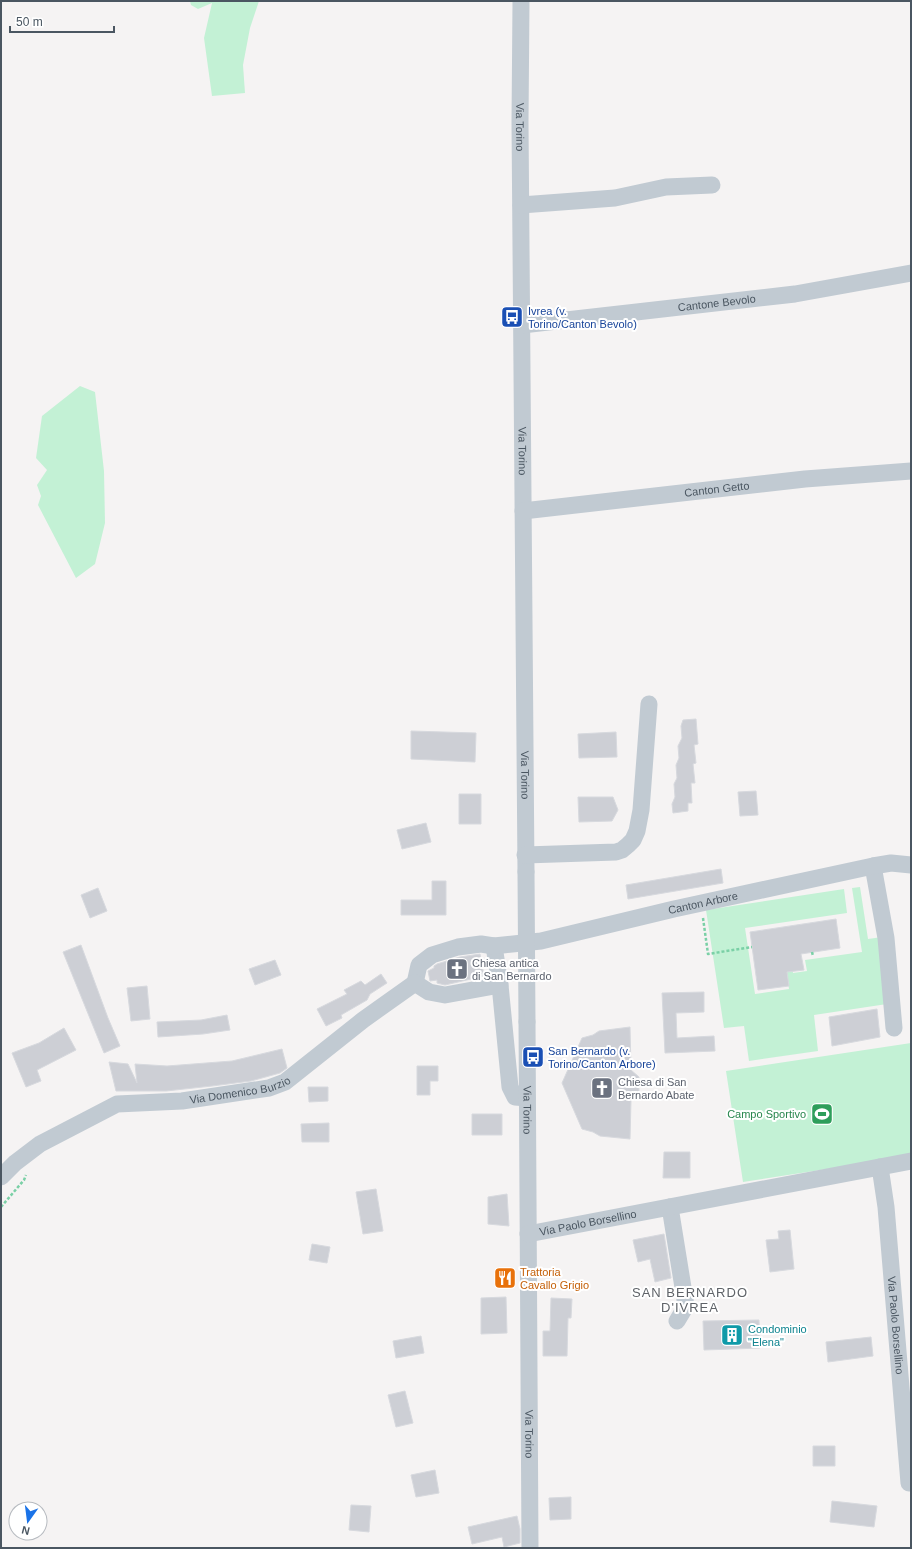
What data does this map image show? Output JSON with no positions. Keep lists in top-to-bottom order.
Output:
{
  "streets": {
    "street": [
      "Via Torino",
      "Cantone Bevolo",
      "Canton Getto",
      "Canton Arbore",
      "Via Domenico Burzio",
      "Via Paolo Borsellino"
    ]
  },
  "crossings": [
    ["Via Torino", "Cantone Bevolo"],
    ["Via Torino", "Canton Getto"],
    ["Via Torino", "Via Paolo Borsellino"],
    ["Canton Arbore", "Via Domenico Burzio"]
  ],
  "districts": ["SAN BERNARDO D'IVREA"],
  "places": {
    "bus stop": ["Ivrea (v. Torino/Canton Bevolo)", "San Bernardo (v. Torino/Canton Arbore)"],
    "church": ["Chiesa antica di San Bernardo", "Chiesa di San Bernardo Abate"],
    "sports": ["Campo Sportivo"],
    "restaurant": ["Trattoria Cavallo Grigio"],
    "building": ["Condominio \"Elena\""]
  },
  "scale_bar": "50 m",
  "north": "bottom"
}
